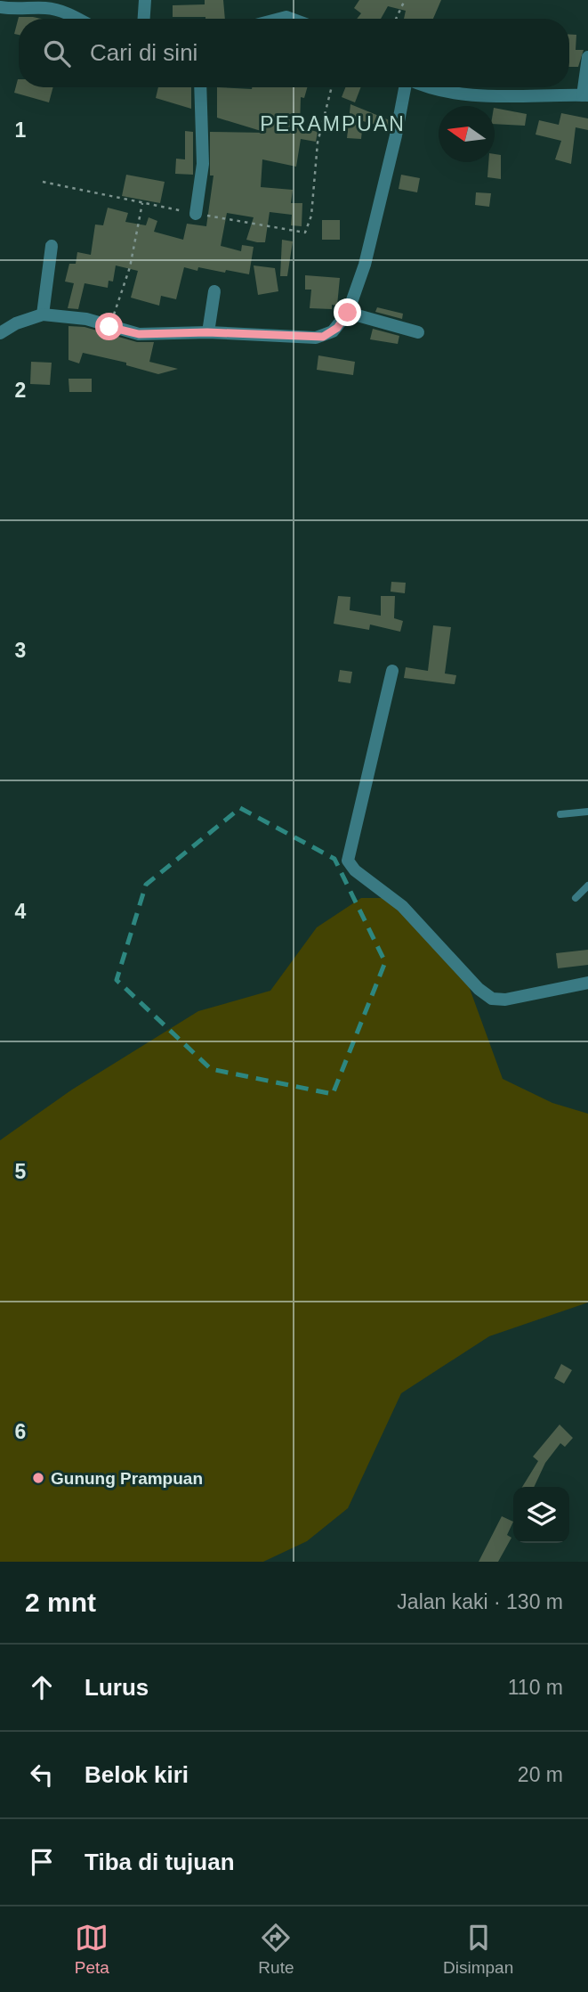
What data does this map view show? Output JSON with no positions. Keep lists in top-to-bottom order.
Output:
{
  "districts": ["PERAMPUAN"],
  "places": ["Gunung Prampuan"],
  "north": "left",
  "page": {
    "search": "Cari di sini",
    "heading": ["2 mnt", "Jalan kaki · 130 m"],
    "list": [
      ["Lurus", "110 m"],
      ["Belok kiri", "20 m"],
      "Tiba di tujuan"
    ],
    "nav": ["Peta", "Rute", "Disimpan"]
  },
  "grid": {
    "rows": [
      "1",
      "2",
      "3",
      "4",
      "5",
      "6"
    ]
  }
}
